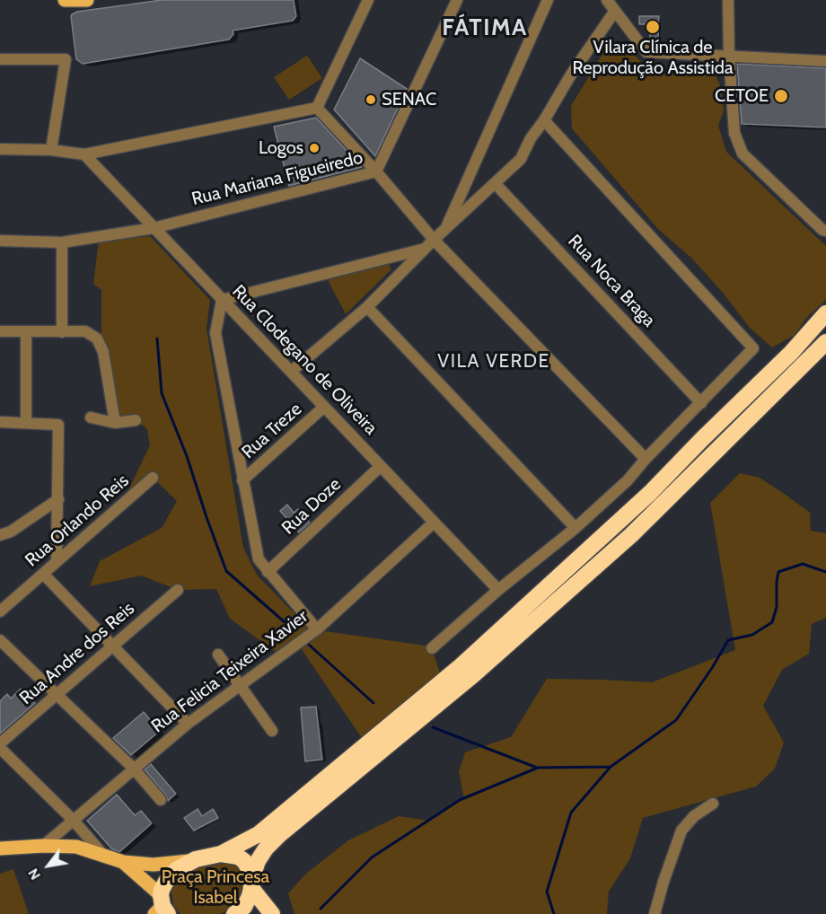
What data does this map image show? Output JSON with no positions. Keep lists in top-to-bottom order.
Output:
{
  "streets": {
    "street": [
      "Rua Mariana Figueiredo",
      "Rua Noca Braga",
      "Rua Clodegano de Oliveira",
      "Rua Treze",
      "Rua Doze",
      "Rua Orlando Reis",
      "Rua Andre dos Reis",
      "Rua Felicia Teixeira Xavier"
    ]
  },
  "crossings": [
    ["Rua Mariana Figueiredo", "Rua Clodegano de Oliveira"],
    ["Rua Clodegano de Oliveira", "Rua Treze"],
    ["Rua Clodegano de Oliveira", "Rua Doze"],
    ["Rua Clodegano de Oliveira", "Rua Felicia Teixeira Xavier"]
  ],
  "districts": ["FÁTIMA", "VILA VERDE"],
  "parks": ["Praça Princesa Isabel"],
  "places": [
    "Vilara Clínica de Reprodução Assistida",
    "CETOE",
    "SENAC",
    "Logos"
  ],
  "north": "bottom left"
}
